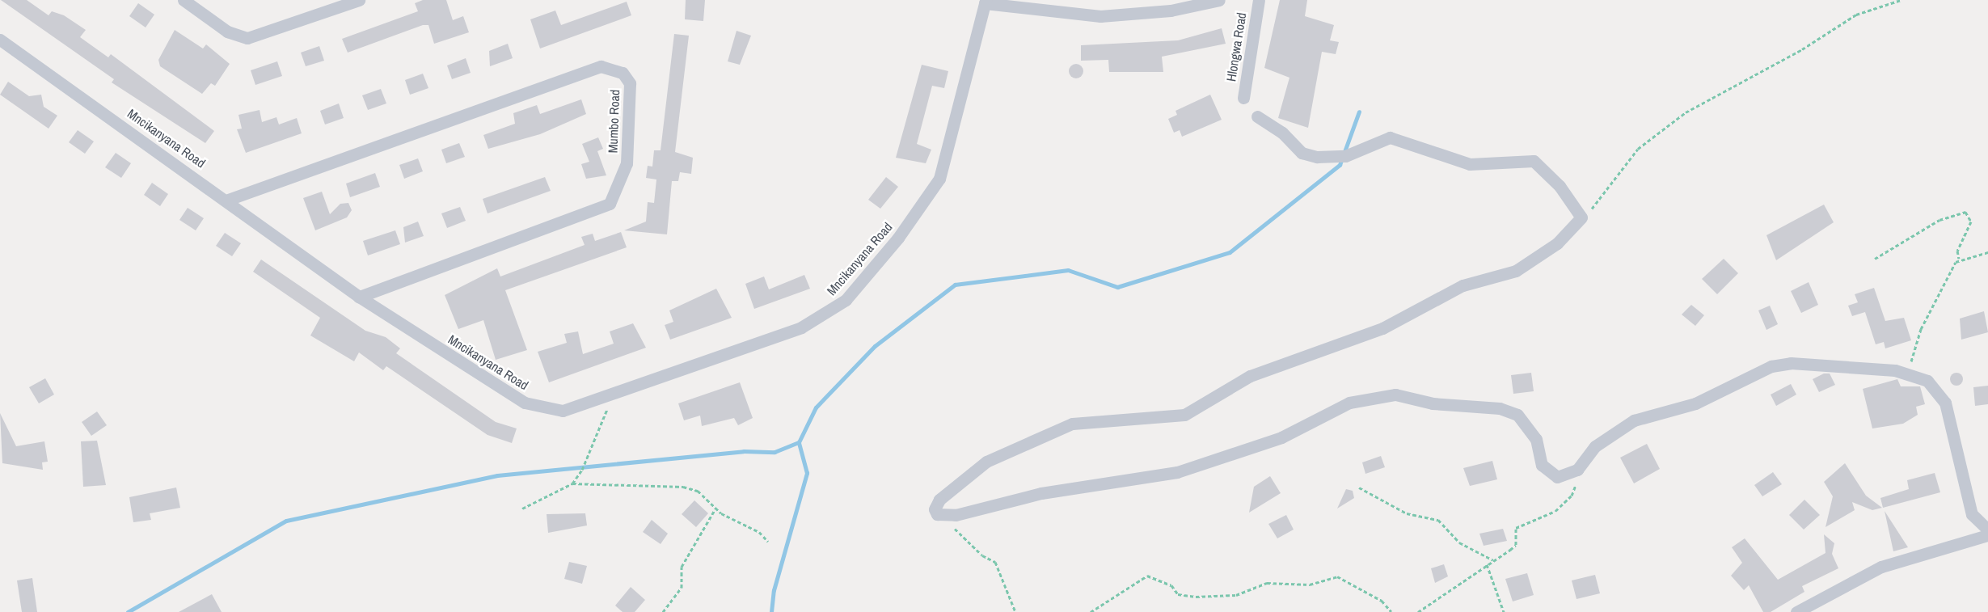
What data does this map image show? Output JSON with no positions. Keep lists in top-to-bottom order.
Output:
{
  "streets": {
    "street": ["Hlongwa Road", "Mumbo Road", "Mncikanyana Road"]
  },
  "crossings": [
    ["Mumbo Road", "Mncikanyana Road"]
  ]
}
